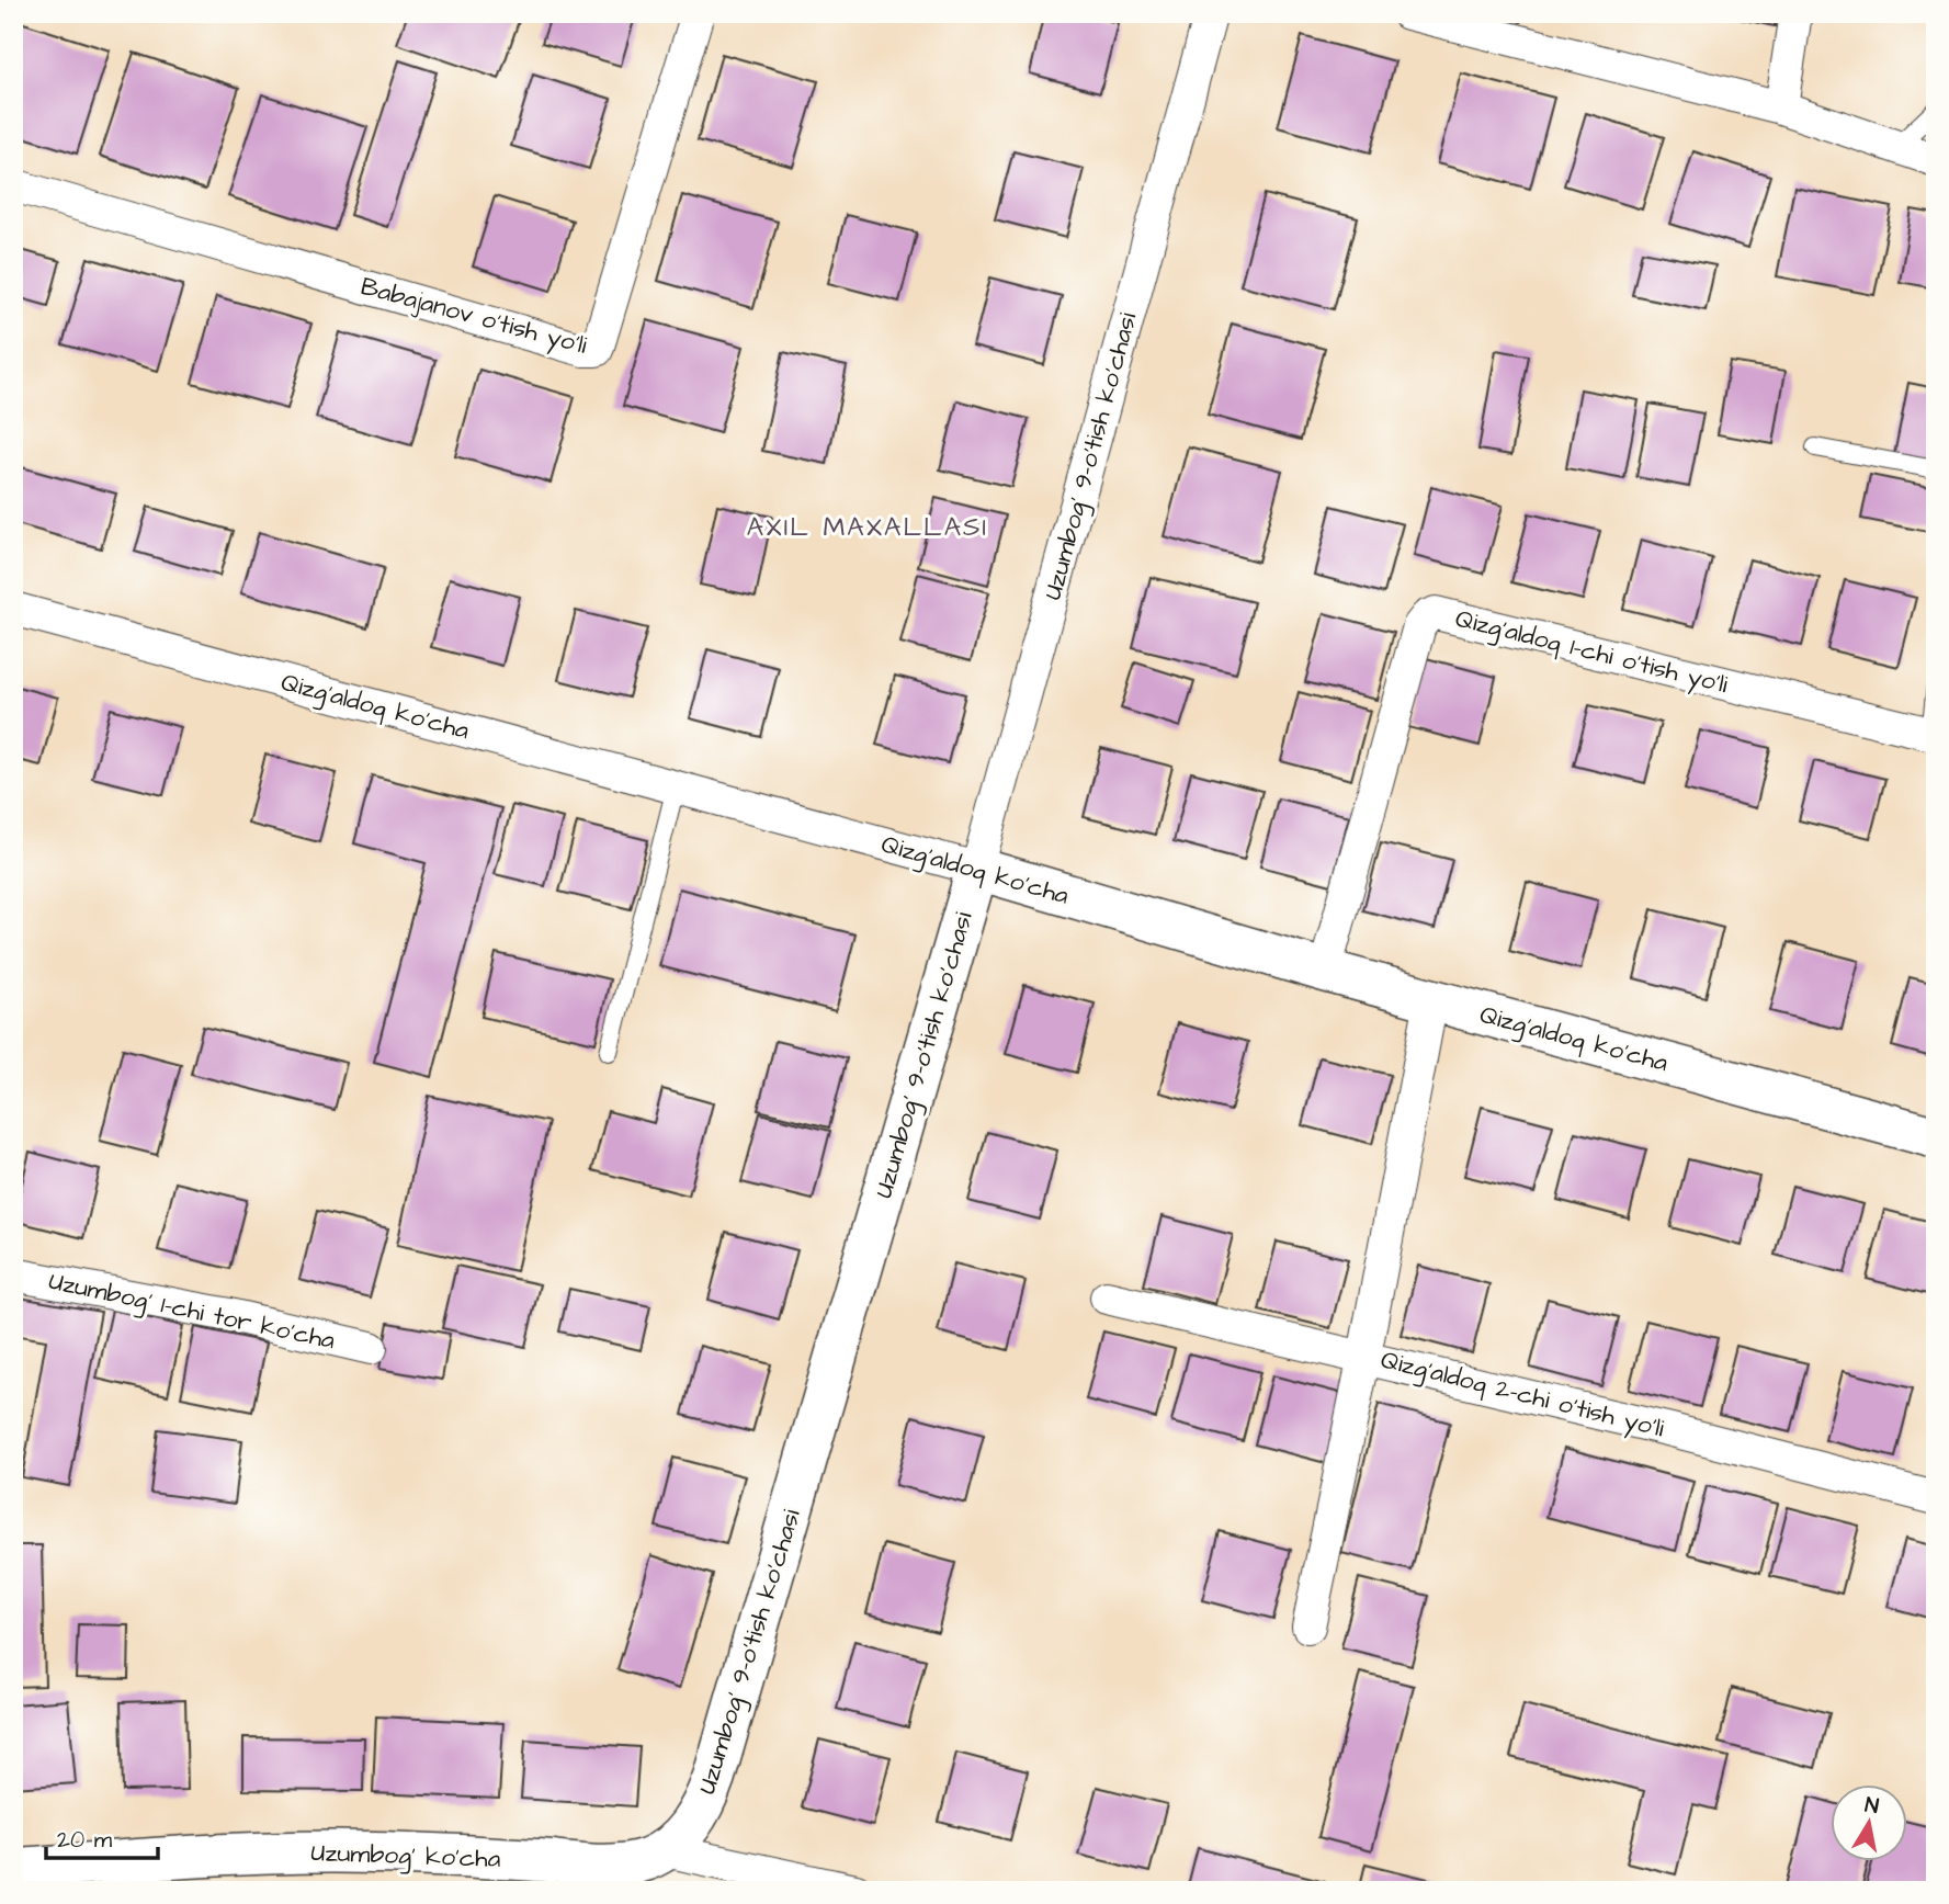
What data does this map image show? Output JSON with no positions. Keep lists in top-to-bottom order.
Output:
{
  "streets": {
    "street": [
      "Babajanov o'tish yo'li",
      "Uzumbog' 9-o'tish ko'chasi",
      "Qizg'aldoq 1-chi o'tish yo'li",
      "Qizg'aldoq ko'cha",
      "Uzumbog' 1-chi tor ko'cha",
      "Qizg'aldoq 2-chi o'tish yo'li",
      "Uzumbog' ko'cha"
    ]
  },
  "crossings": [
    ["Uzumbog' 9-o'tish ko'chasi", "Qizg'aldoq ko'cha"],
    ["Uzumbog' 9-o'tish ko'chasi", "Uzumbog' ko'cha"],
    ["Qizg'aldoq 1-chi o'tish yo'li", "Qizg'aldoq ko'cha"]
  ],
  "districts": ["AXIL MAXALLASI"],
  "scale_bar": "20 m",
  "north": "top"
}
